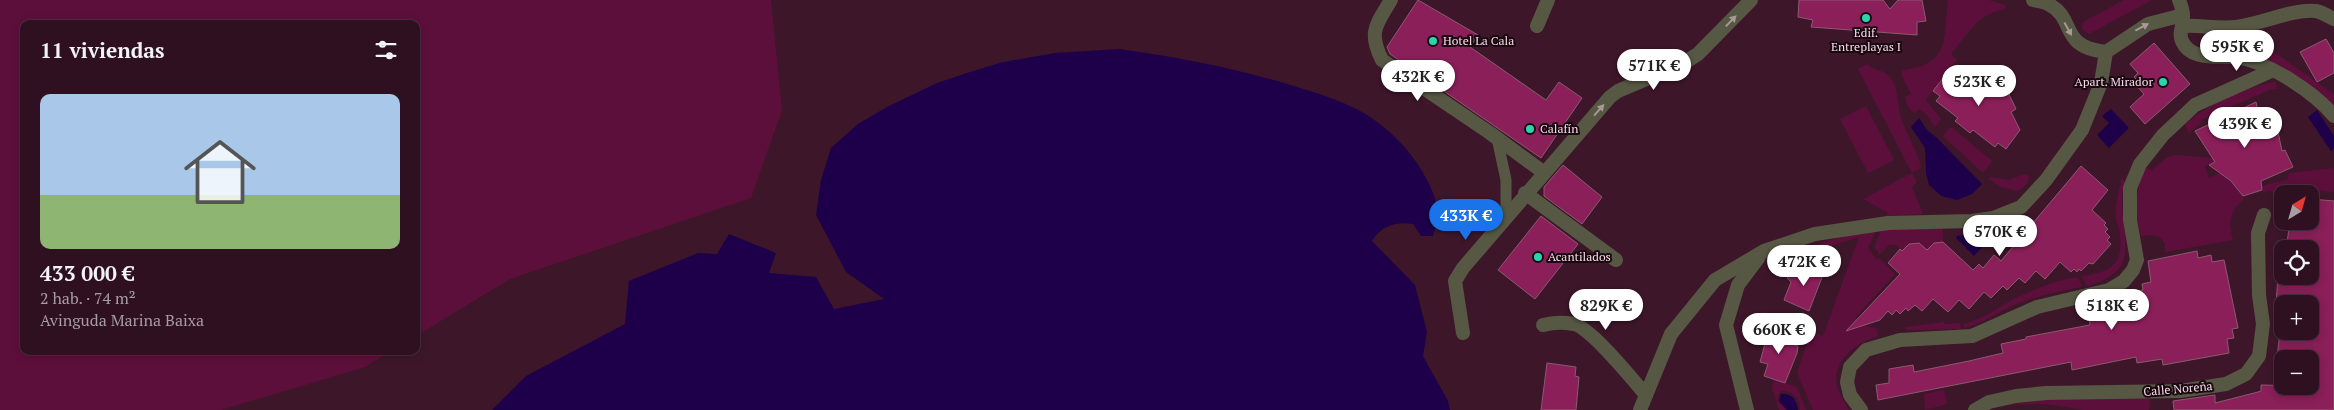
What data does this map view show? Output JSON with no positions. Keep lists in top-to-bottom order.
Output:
{
  "streets": {
    "street": ["Calle Noreña"]
  },
  "places": [
    "Edif. Entreplayas I",
    "Hotel La Cala",
    "Apart. Mirador",
    "Calafín",
    "Acantilados"
  ],
  "north": "top right",
  "page": {
    "heading": "11 viviendas",
    "price": [
      "595K €",
      "571K €",
      "432K €",
      "523K €",
      "439K €",
      "433K €",
      "570K €",
      "472K €",
      "829K €",
      "518K €",
      "660K €"
    ],
    "list": [
      {
        "name": "433 000 €",
        "note": "2 hab. · 74 m² · Avinguda Marina Baixa"
      }
    ],
    "map_buttons": ["+", "−"]
  }
}
